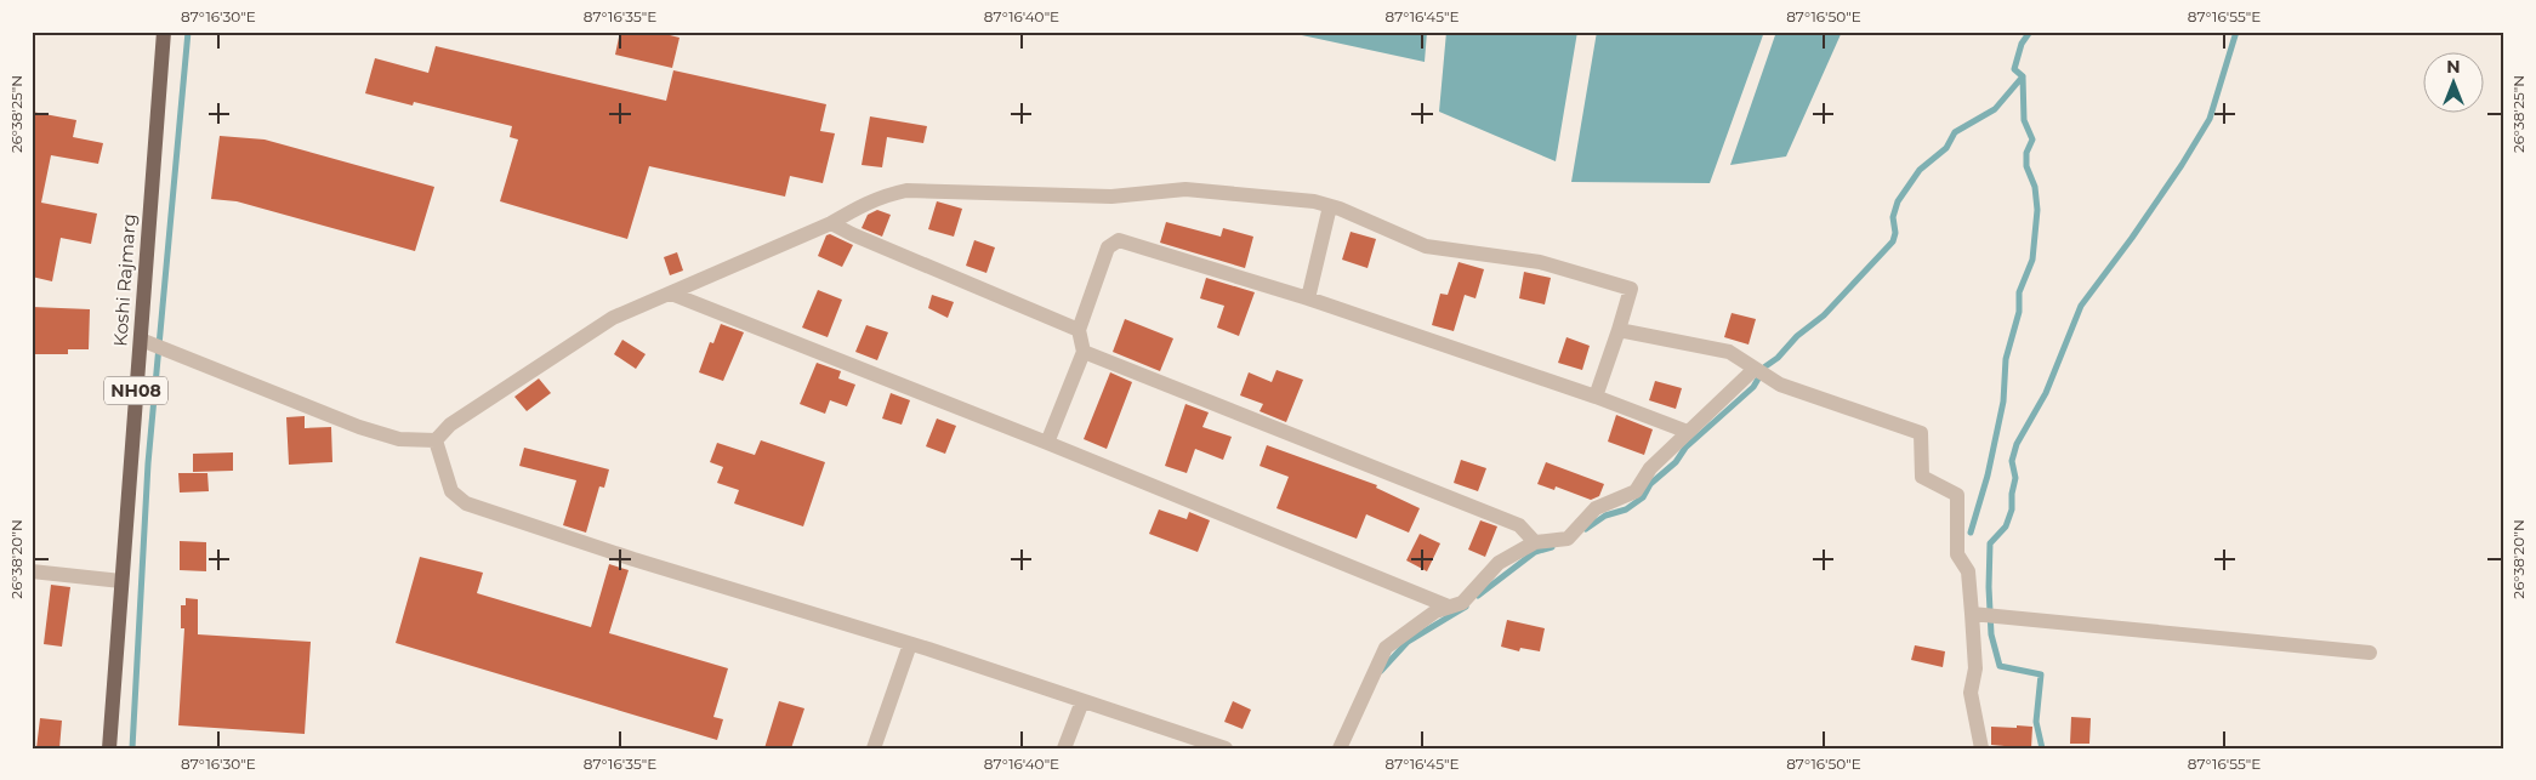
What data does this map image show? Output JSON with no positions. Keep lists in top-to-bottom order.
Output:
{
  "streets": {
    "main road": ["Koshi Rajmarg", "NH08"]
  },
  "north": "top",
  "coordinates": [
    "87°16'30\"E",
    "87°16'35\"E",
    "87°16'40\"E",
    "87°16'45\"E",
    "87°16'50\"E",
    "87°16'55\"E",
    "26°38'25\"N",
    "26°38'20\"N"
  ]
}
